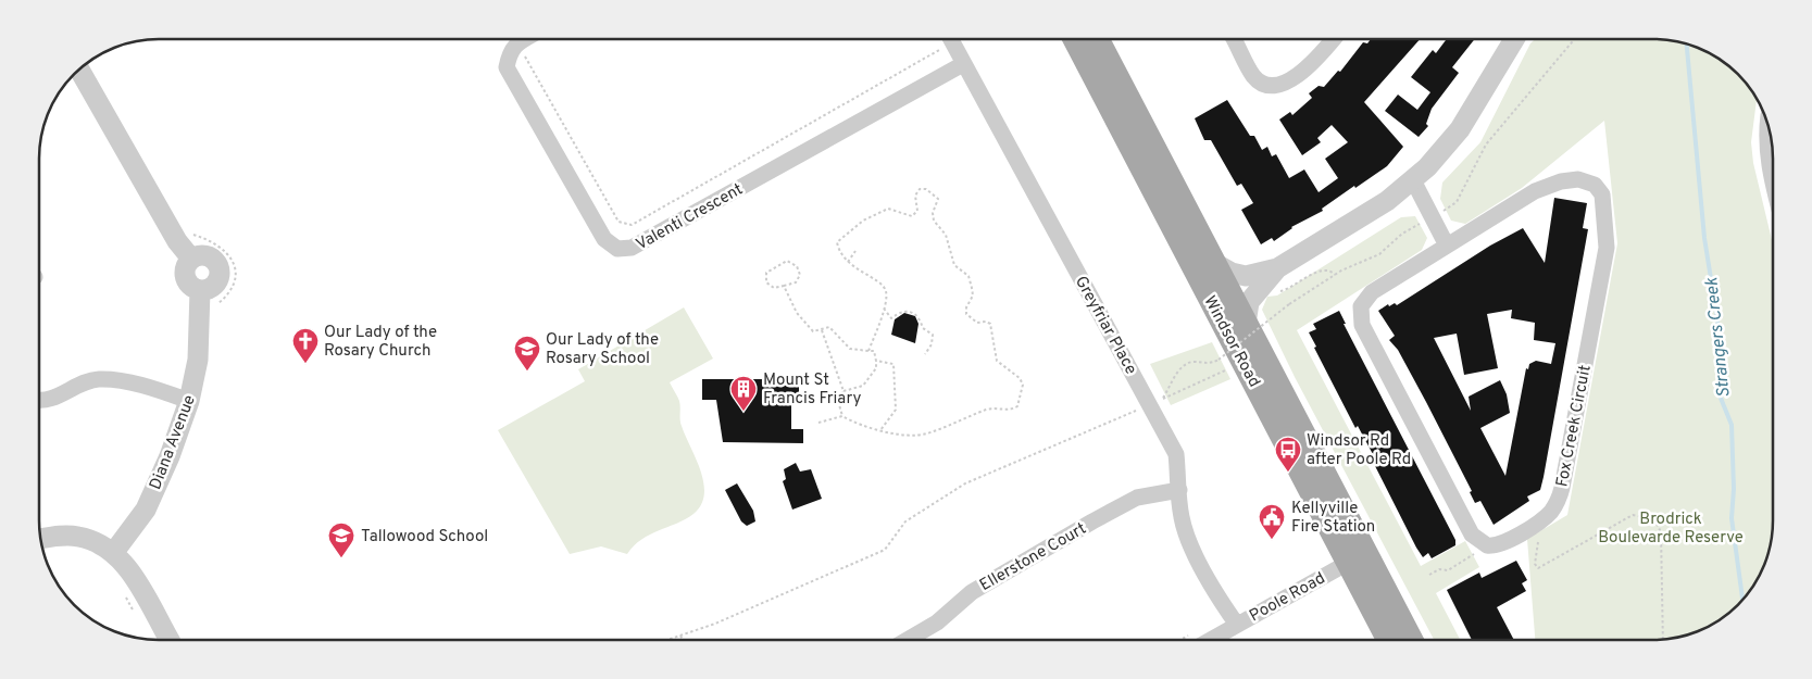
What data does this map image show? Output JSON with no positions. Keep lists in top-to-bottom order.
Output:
{
  "streets": {
    "main road": ["Windsor Road"],
    "street": [
      "Valenti Crescent",
      "Greyfriar Place",
      "Fox Creek Circuit",
      "Diana Avenue",
      "Ellerstone Court",
      "Poole Road"
    ]
  },
  "crossings": [
    ["Valenti Crescent", "Greyfriar Place"],
    ["Greyfriar Place", "Ellerstone Court"],
    ["Greyfriar Place", "Poole Road"],
    ["Windsor Road", "Poole Road"]
  ],
  "water": ["Strangers Creek"],
  "parks": ["Brodrick Boulevarde Reserve"],
  "places": {
    "church": ["Our Lady of the Rosary Church"],
    "school or university": ["Our Lady of the Rosary School", "Tallowood School"],
    "building": ["Mount St Francis Friary"],
    "bus stop": ["Windsor Rd after Poole Rd"],
    "public building": ["Kellyville Fire Station"]
  }
}
